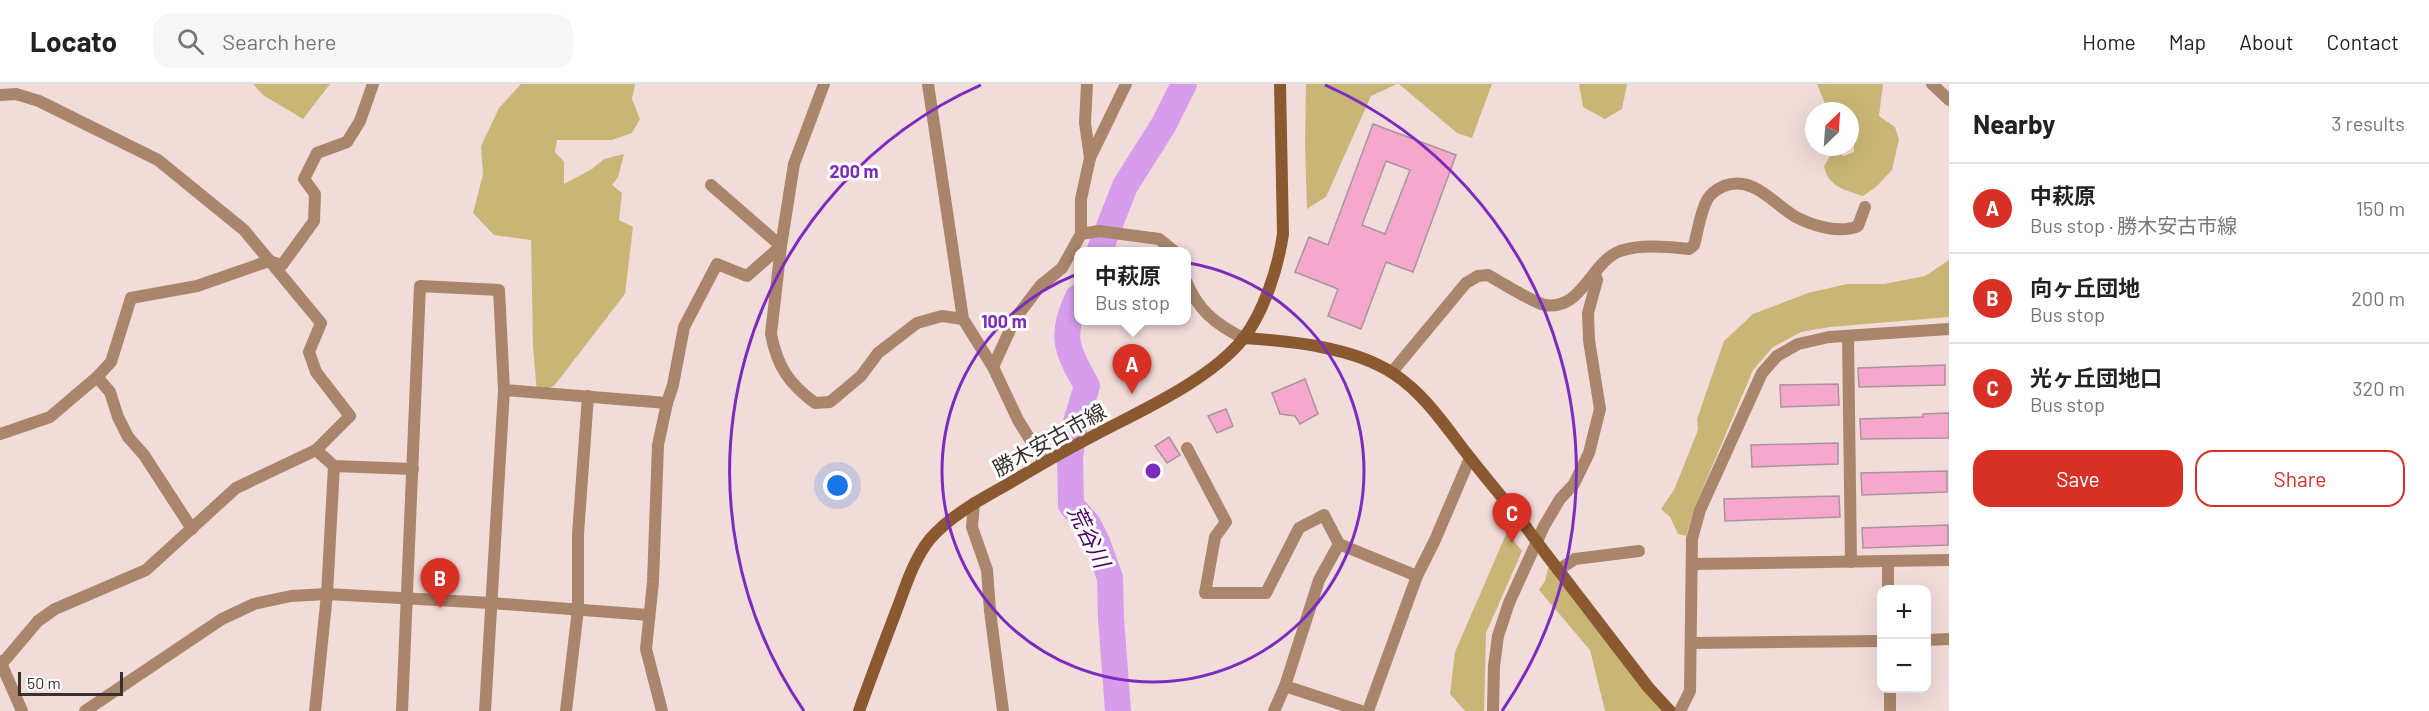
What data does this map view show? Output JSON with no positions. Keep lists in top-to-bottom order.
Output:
{
  "streets": {
    "main road": ["勝木安古市線"]
  },
  "water": ["荒谷川"],
  "scale_bar": "50 m",
  "north": "top right",
  "page": {
    "header": "Locato",
    "search": "Search here",
    "nav": [
      "Home",
      "Map",
      "About",
      "Contact"
    ],
    "heading": ["Nearby", "3 results"],
    "list": [
      {
        "mark": "A",
        "name": "中萩原",
        "note": "Bus stop · 勝木安古市線",
        "value": "150 m"
      },
      {
        "mark": "B",
        "name": "向ヶ丘団地",
        "note": "Bus stop",
        "value": "200 m"
      },
      {
        "mark": "C",
        "name": "光ヶ丘団地口",
        "note": "Bus stop",
        "value": "320 m"
      }
    ],
    "popup": ["中萩原", "Bus stop"],
    "pins": ["A", "C", "B"],
    "buttons": ["Save", "Share"],
    "map_buttons": ["+", "−"],
    "scale": "50 m"
  },
  "rings": ["200 m", "100 m"]
}
